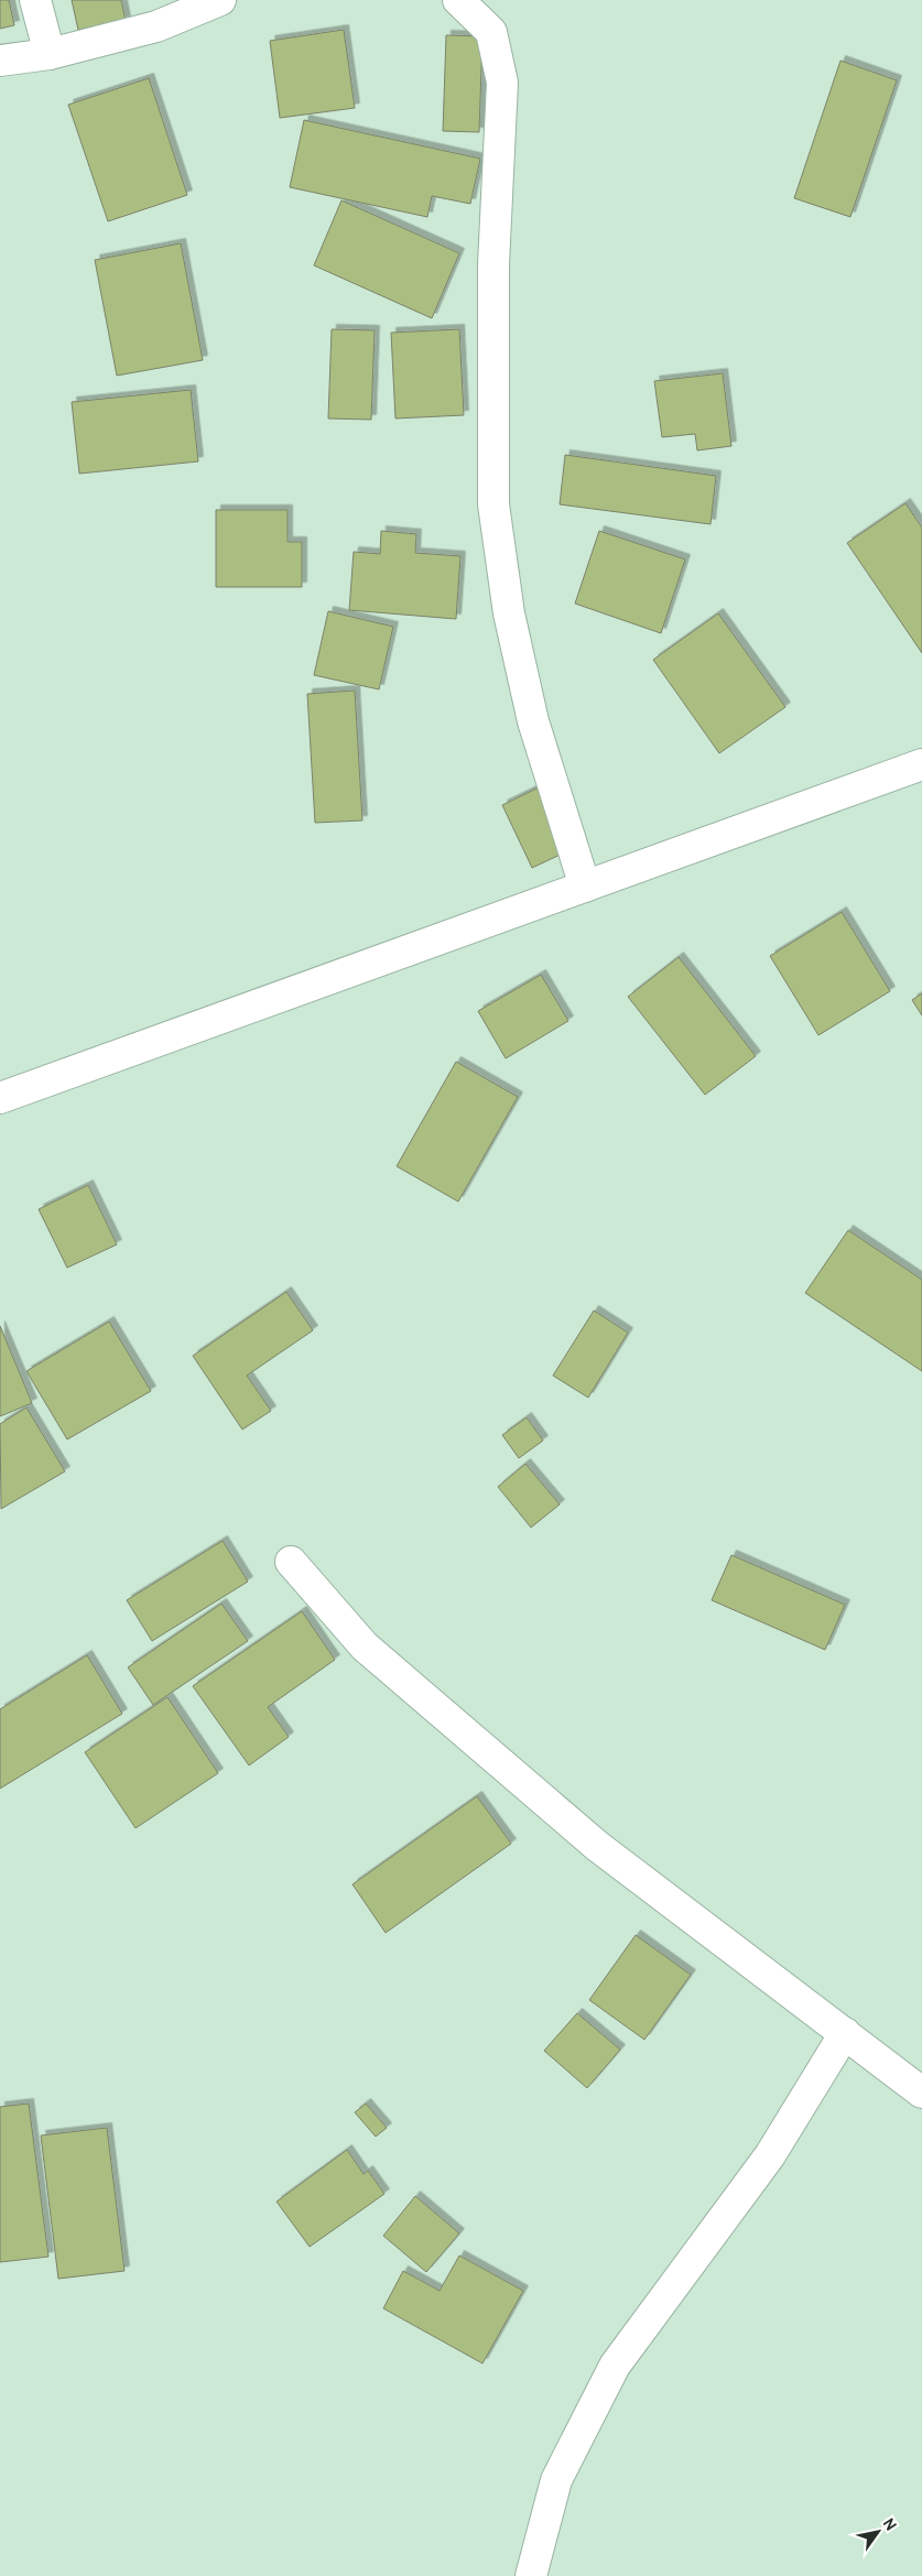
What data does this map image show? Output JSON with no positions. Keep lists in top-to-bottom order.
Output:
{
  "north": "top right"
}
